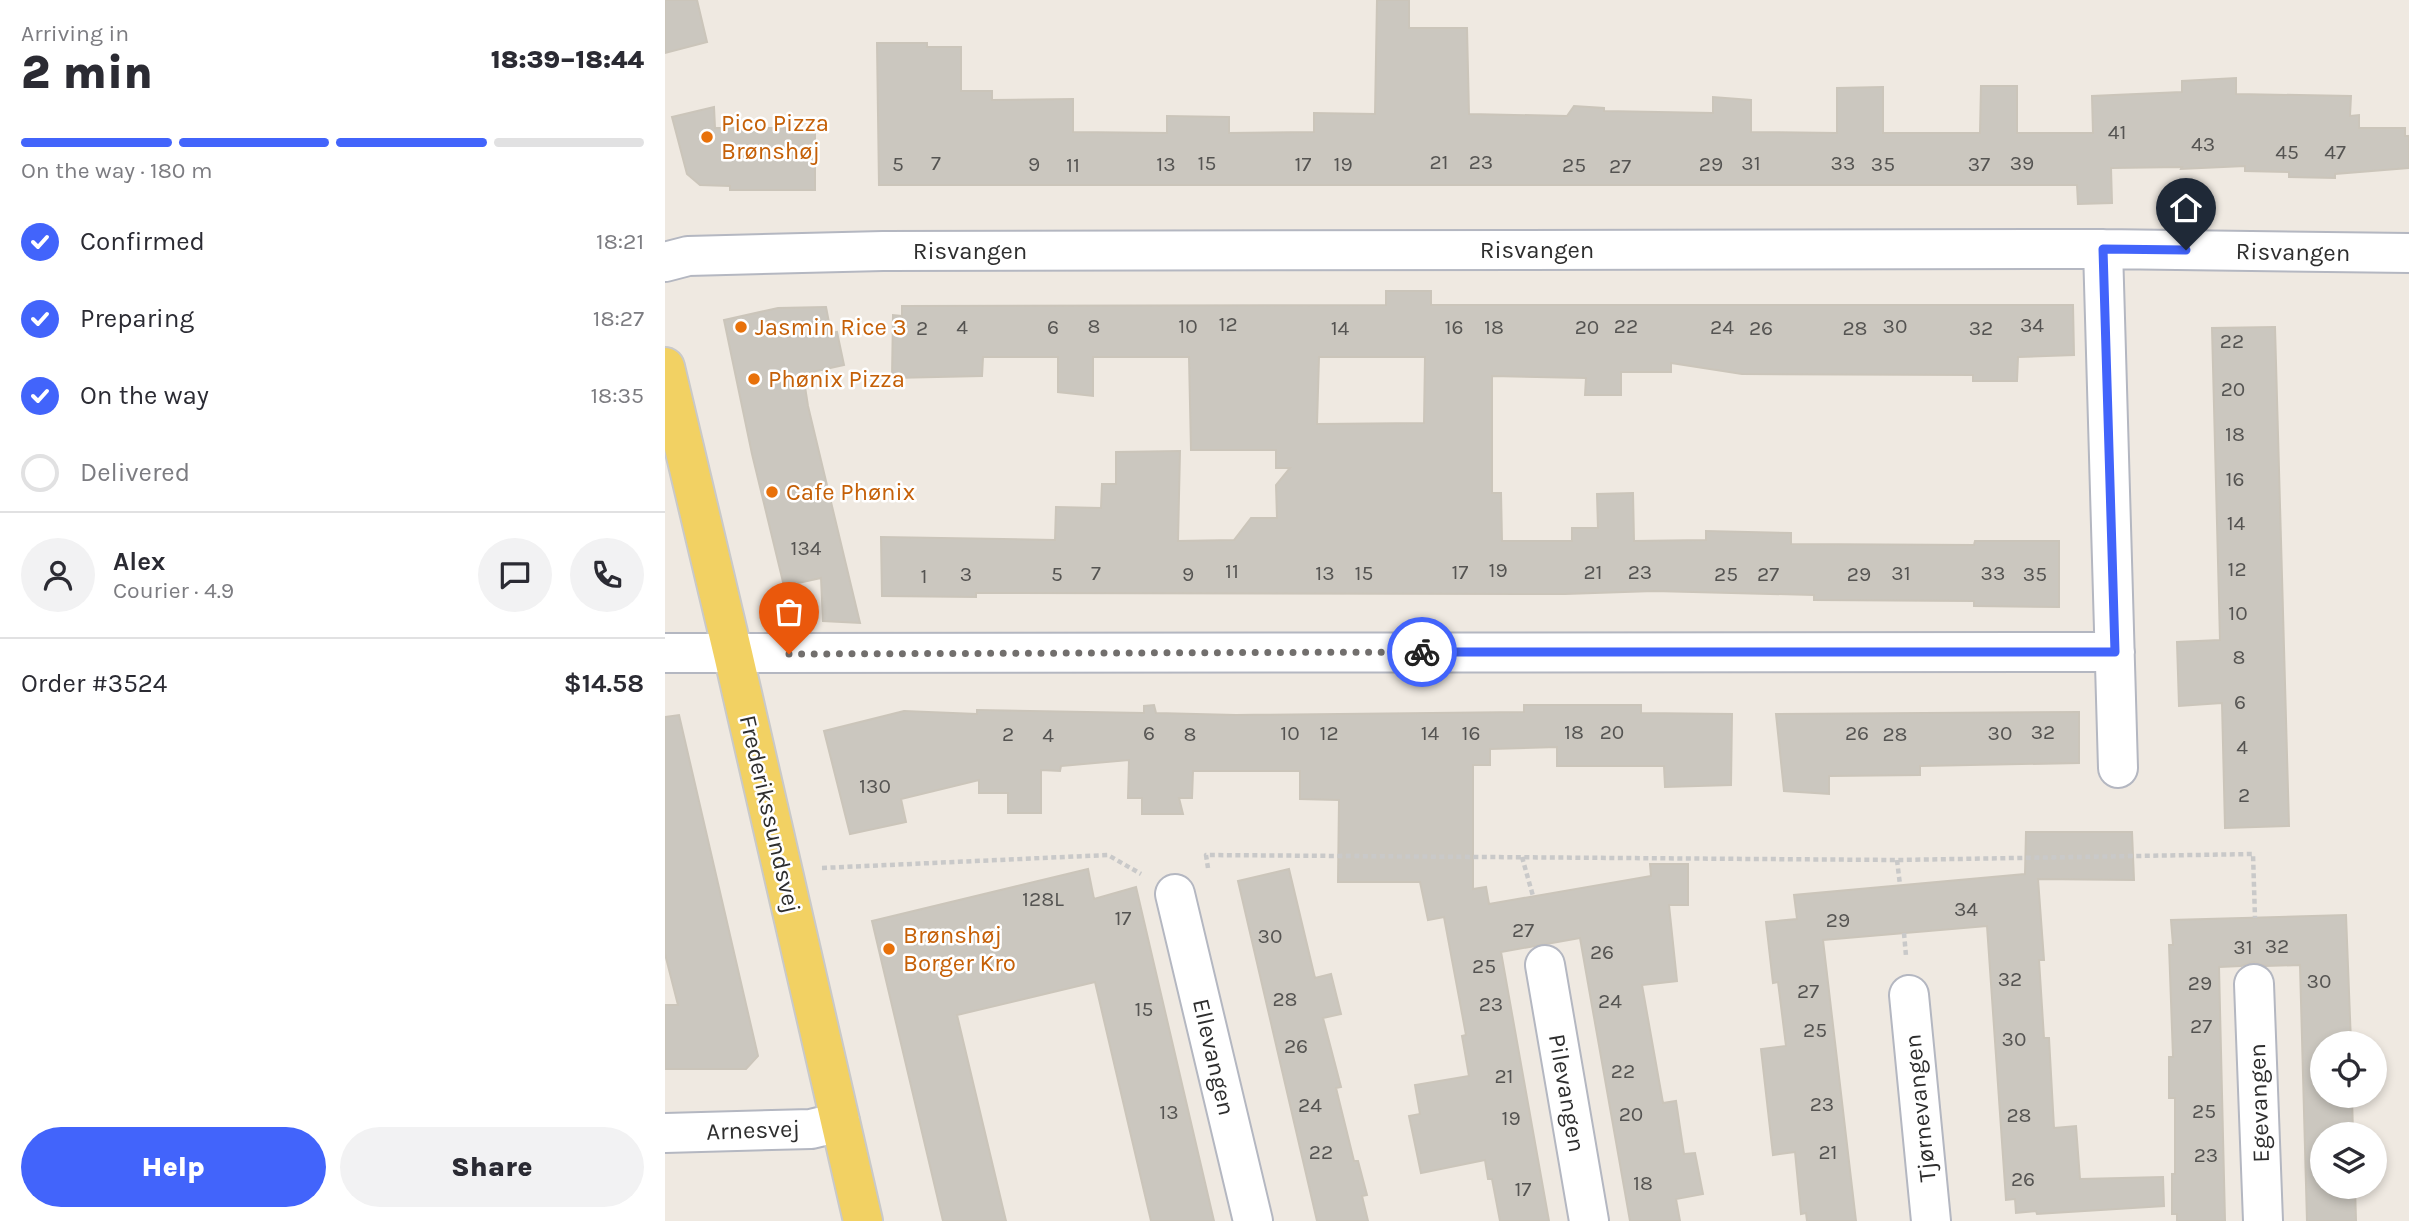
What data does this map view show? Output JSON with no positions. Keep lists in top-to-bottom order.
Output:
{
  "streets": {
    "main road": ["Frederikssundsvej"],
    "street": [
      "Risvangen",
      "Ellevangen",
      "Pilevangen",
      "Egevangen",
      "Tjørnevangen",
      "Arnesvej"
    ]
  },
  "crossings": [
    ["Frederikssundsvej", "Arnesvej"]
  ],
  "places": [
    "Pico Pizza Brønshøj",
    "Jasmin Rice 3",
    "Phønix Pizza",
    "Cafe Phønix",
    "Brønshøj Borger Kro"
  ],
  "house_numbers": [
    "41",
    "43",
    "45",
    "47",
    "21",
    "23",
    "7",
    "15",
    "31",
    "33",
    "39",
    "5",
    "9",
    "13",
    "17",
    "19",
    "29",
    "35",
    "37",
    "11",
    "25",
    "27",
    "12",
    "34",
    "8",
    "10",
    "22",
    "30",
    "4",
    "6",
    "16",
    "18",
    "20",
    "24",
    "2",
    "14",
    "26",
    "28",
    "32",
    "22",
    "20",
    "18",
    "16",
    "14",
    "134",
    "12",
    "19",
    "11",
    "17",
    "21",
    "23",
    "7",
    "13",
    "15",
    "31",
    "33",
    "3",
    "5",
    "9",
    "25",
    "27",
    "29",
    "35",
    "1",
    "10",
    "8",
    "6",
    "18",
    "20",
    "32",
    "6",
    "10",
    "12",
    "14",
    "16",
    "26",
    "30",
    "2",
    "8",
    "28",
    "4",
    "4",
    "130",
    "2",
    "128L",
    "34",
    "17",
    "29",
    "27",
    "30",
    "32",
    "31",
    "26",
    "25",
    "32",
    "30",
    "29",
    "27",
    "28",
    "24",
    "23",
    "15",
    "27",
    "25",
    "30",
    "26",
    "22",
    "21",
    "23",
    "24",
    "25",
    "13",
    "20",
    "28",
    "19",
    "22",
    "21",
    "23",
    "26",
    "18",
    "17"
  ],
  "page": {
    "heading": ["2 min", "Arriving in", "18:39–18:44"],
    "panel": [
      "Alex",
      "Courier · 4.9",
      "Order #3524",
      "$14.58"
    ],
    "bar": "On the way · 180 m",
    "list": [
      ["Confirmed", "18:21"],
      ["Preparing", "18:27"],
      ["On the way", "18:35"],
      "Delivered"
    ],
    "buttons": ["Help", "Share"]
  }
}
